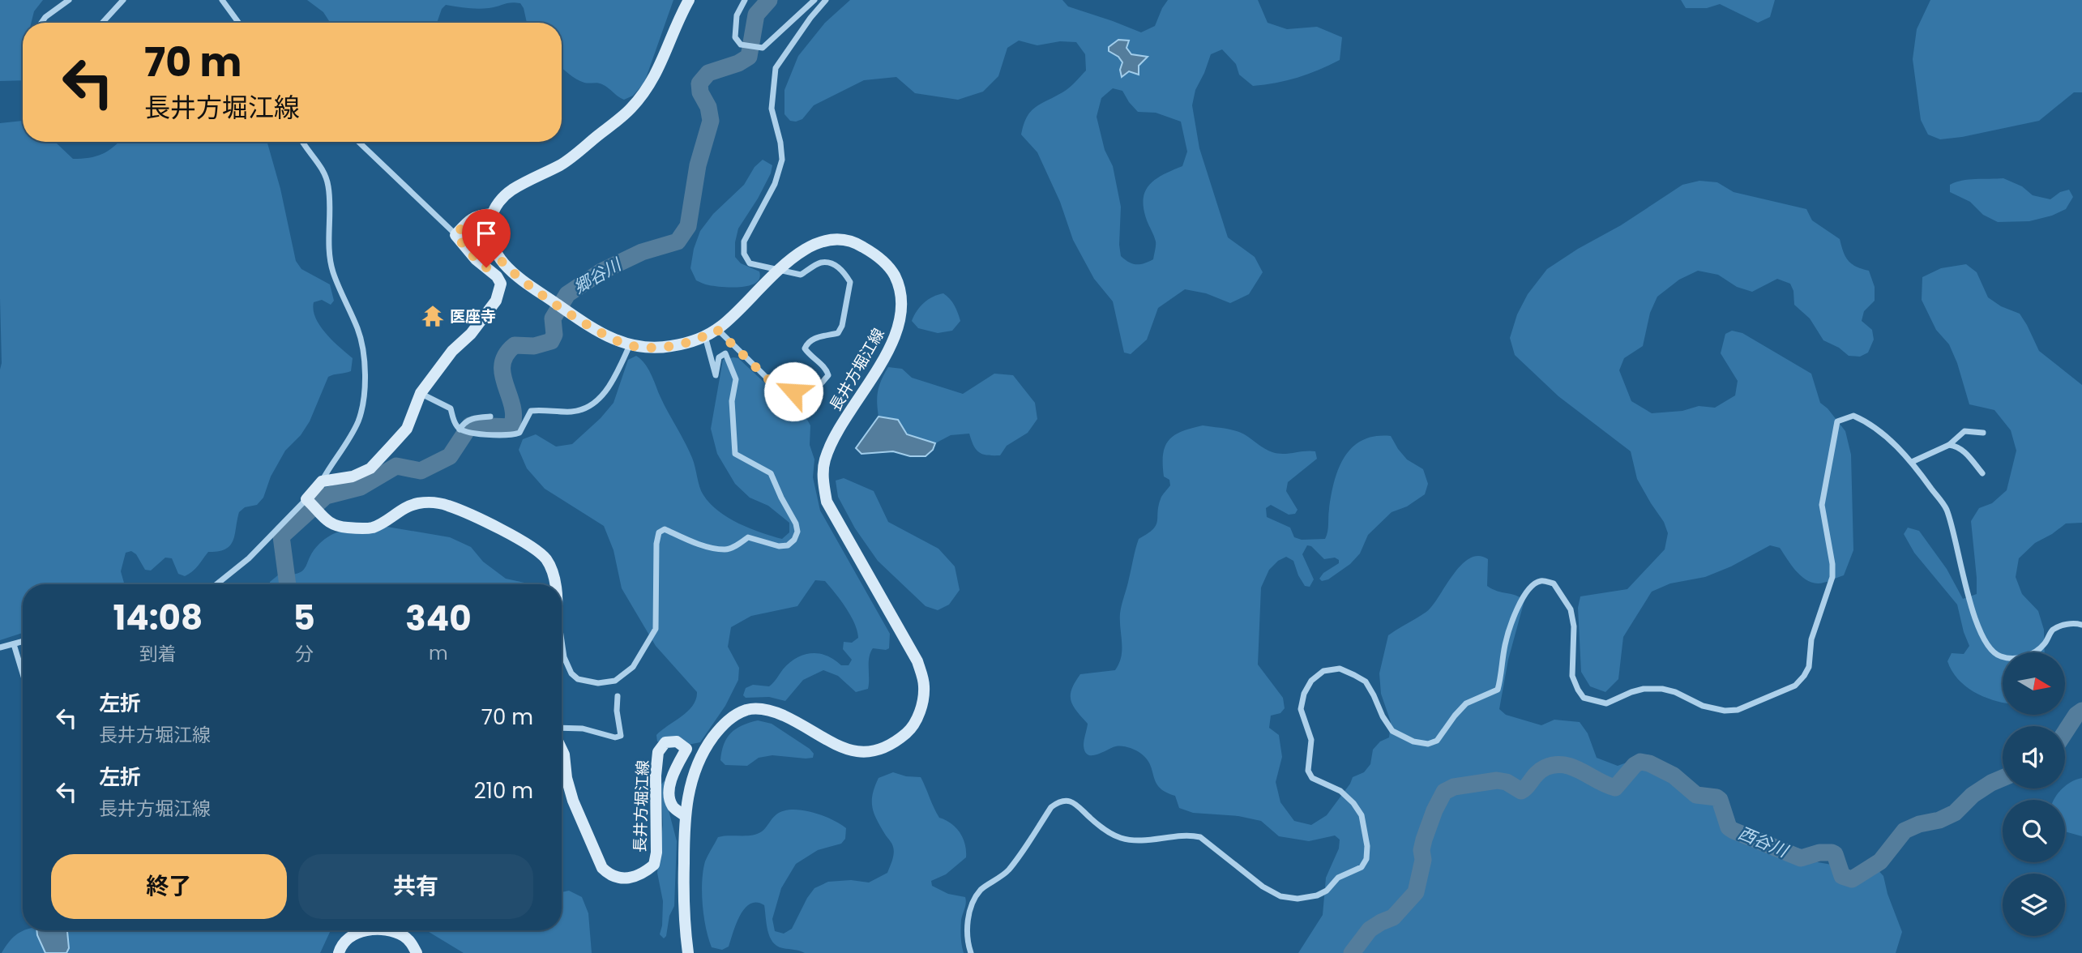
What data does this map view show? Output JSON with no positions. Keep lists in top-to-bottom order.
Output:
{
  "streets": {
    "main road": ["長井方堀江線"]
  },
  "water": ["郷谷川", "西谷川"],
  "places": {
    "temple": ["医座寺"]
  },
  "north": "right",
  "page": {
    "turn": ["70 m", "長井方堀江線"],
    "eta": [
      "14:08",
      "到着",
      "5",
      "分",
      "340",
      "m"
    ],
    "list": [
      {
        "name": "左折",
        "note": "長井方堀江線",
        "value": "70 m"
      },
      {
        "name": "左折",
        "note": "長井方堀江線",
        "value": "210 m"
      }
    ],
    "buttons": ["終了", "共有"]
  }
}
